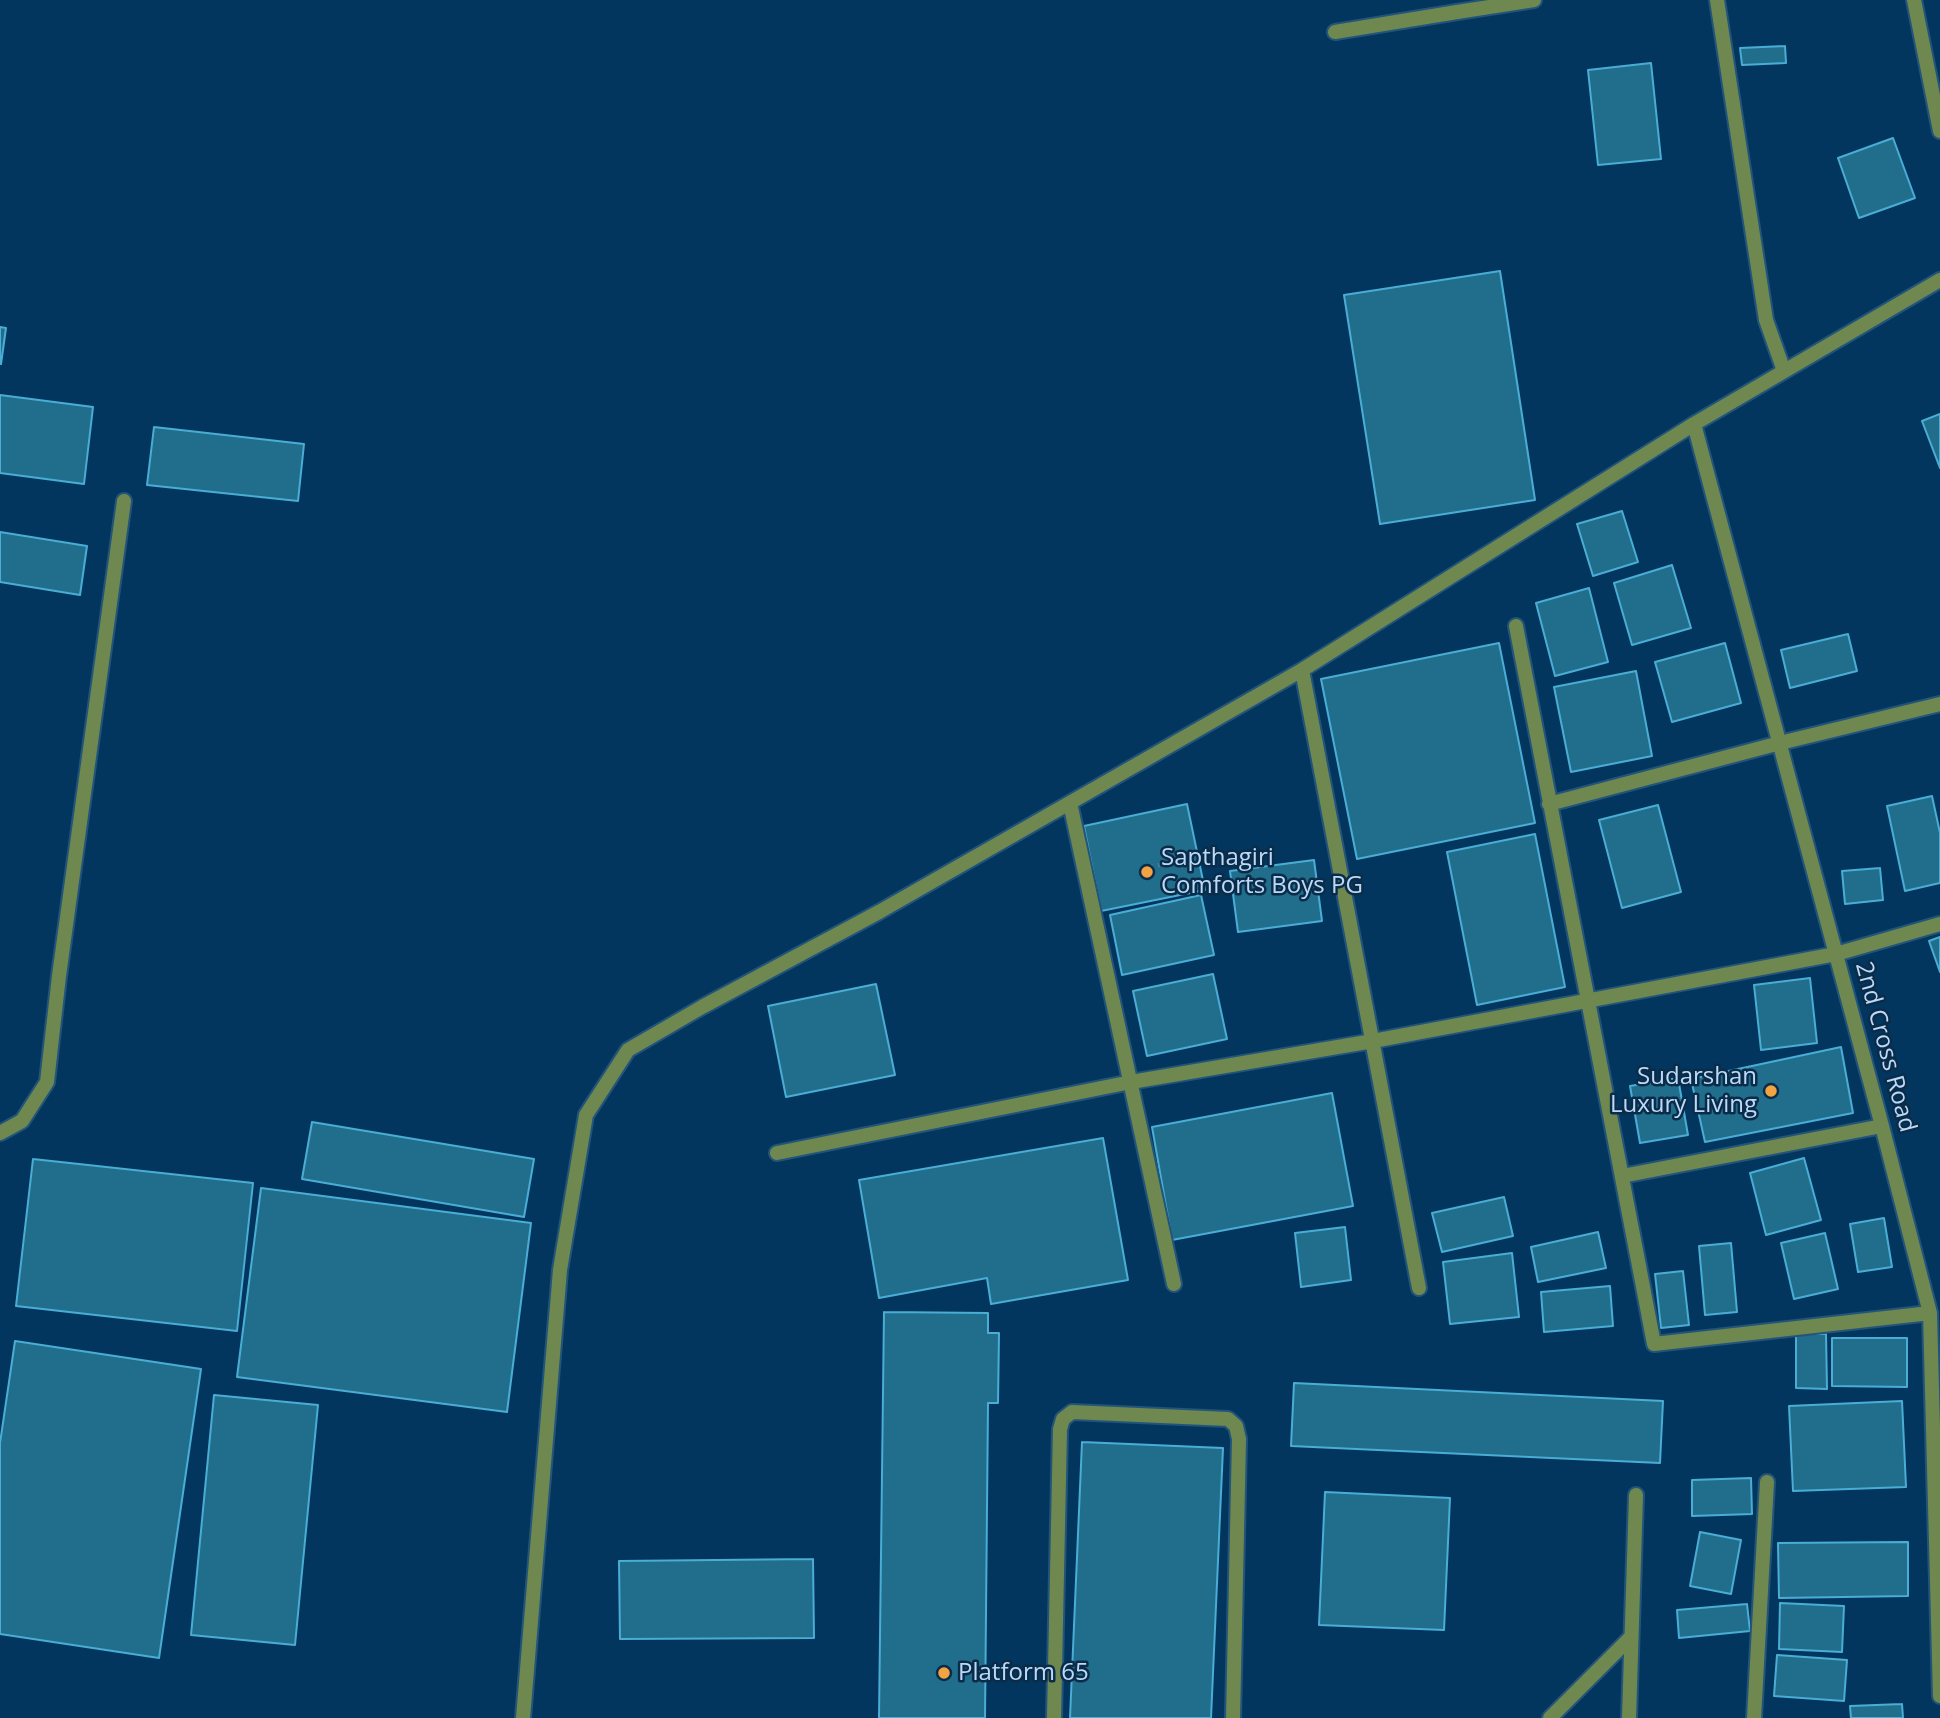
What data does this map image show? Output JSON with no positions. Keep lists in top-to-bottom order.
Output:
{
  "streets": {
    "street": ["2nd Cross Road"]
  },
  "places": ["Sapthagiri Comforts Boys PG", "Sudarshan Luxury Living", "Platform 65"]
}
